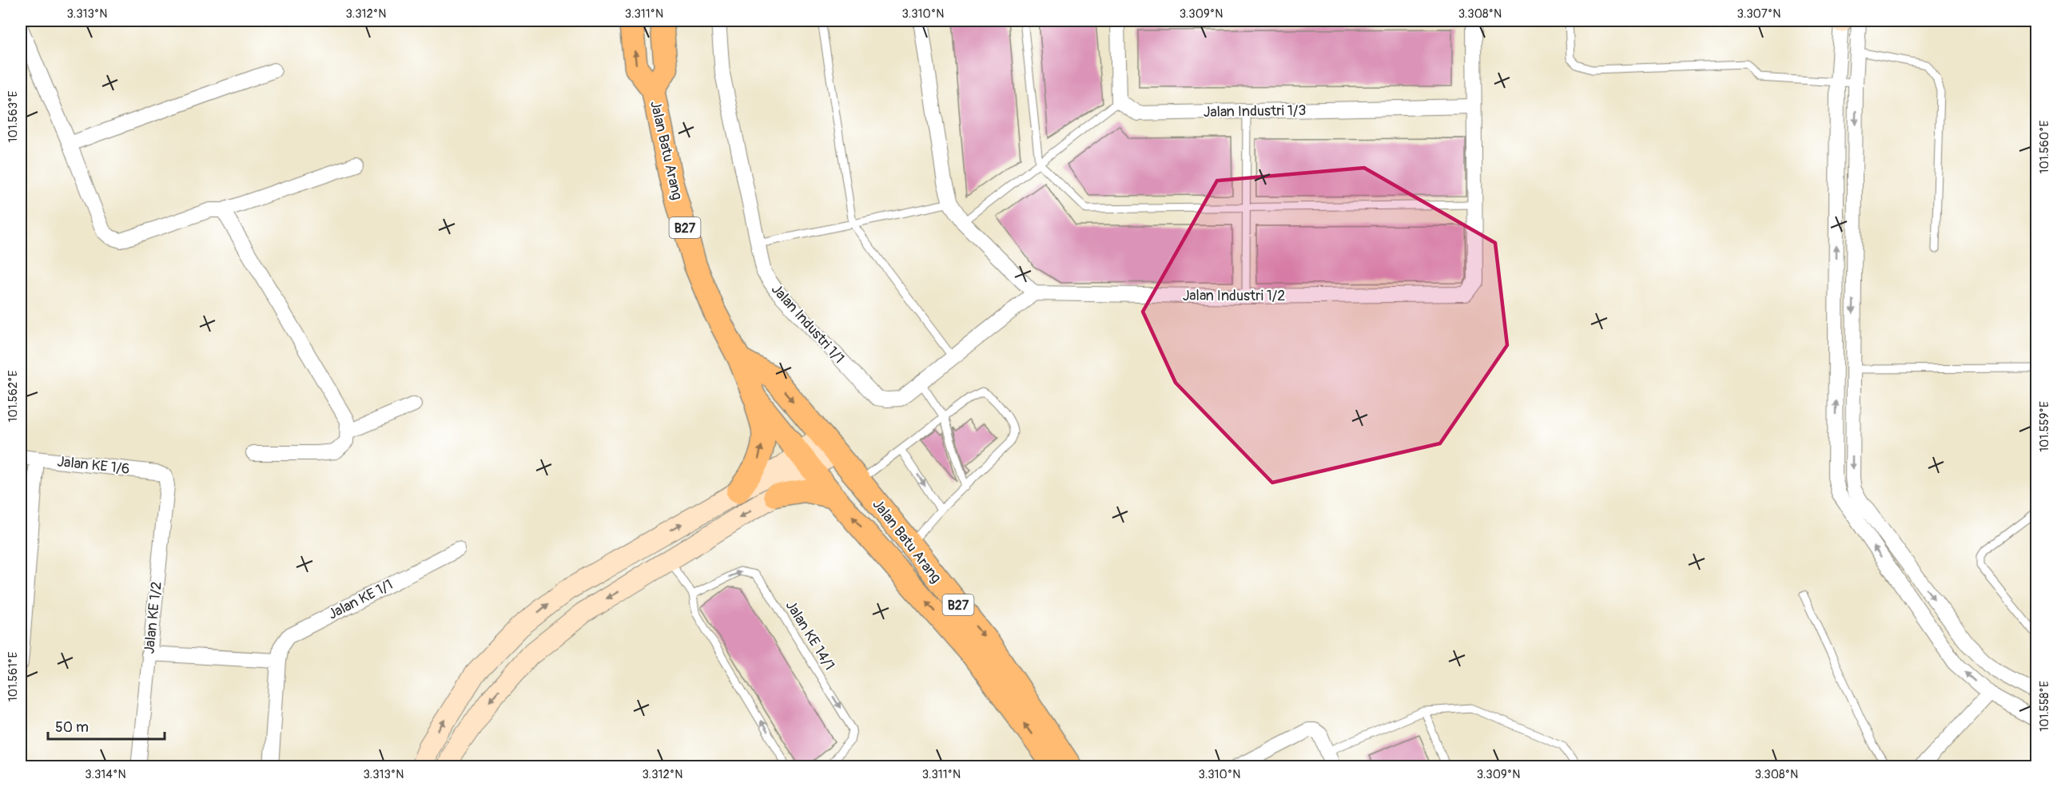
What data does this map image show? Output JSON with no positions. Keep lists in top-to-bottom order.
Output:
{
  "streets": {
    "main road": ["Jalan Batu Arang", "B27"],
    "street": [
      "Jalan Industri 1/3",
      "Jalan Industri 1/2",
      "Jalan Industri 1/1",
      "Jalan KE 1/6",
      "Jalan KE 1/1",
      "Jalan KE 1/2"
    ],
    "lane": ["Jalan KE 14/1"]
  },
  "crossings": [
    ["Jalan Industri 1/3", "Jalan Industri 1/2"],
    ["Jalan Industri 1/2", "Jalan Industri 1/1"],
    ["Jalan KE 1/6", "Jalan KE 1/2"]
  ],
  "scale_bar": "50 m",
  "coordinates": [
    "3.313°N",
    "3.312°N",
    "3.311°N",
    "3.310°N",
    "3.309°N",
    "3.308°N",
    "3.307°N",
    "101.563°E",
    "101.560°E",
    "101.562°E",
    "101.559°E",
    "101.561°E",
    "101.558°E",
    "3.314°N"
  ]
}
